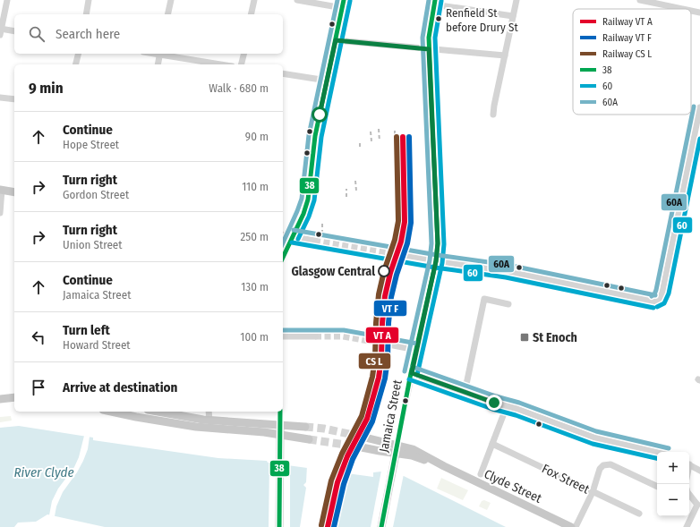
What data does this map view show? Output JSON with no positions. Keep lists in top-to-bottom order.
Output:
{
  "streets": {
    "main road": ["Jamaica Street", "Clyde Street"],
    "street": ["Fox Street"]
  },
  "crossings": [
    ["Jamaica Street", "Clyde Street"]
  ],
  "water": ["River Clyde"],
  "places": {
    "other": ["Renfield St before Drury St", "Glasgow Central"],
    "transit": ["St Enoch"]
  },
  "lines": ["transit line 38", "transit line 60A", "transit line 60"],
  "legend": [
    "Railway VT A",
    "Railway VT F",
    "Railway CS L",
    "38",
    "60",
    "60A"
  ],
  "page": {
    "search": "Search here",
    "heading": ["9 min", "Walk · 680 m"],
    "list": [
      ["Continue", "Hope Street", "90 m"],
      ["Turn right", "Gordon Street", "110 m"],
      ["Turn right", "Union Street", "250 m"],
      ["Continue", "Jamaica Street", "130 m"],
      ["Turn left", "Howard Street", "100 m"],
      "Arrive at destination"
    ],
    "map_buttons": ["+", "−"]
  }
}
